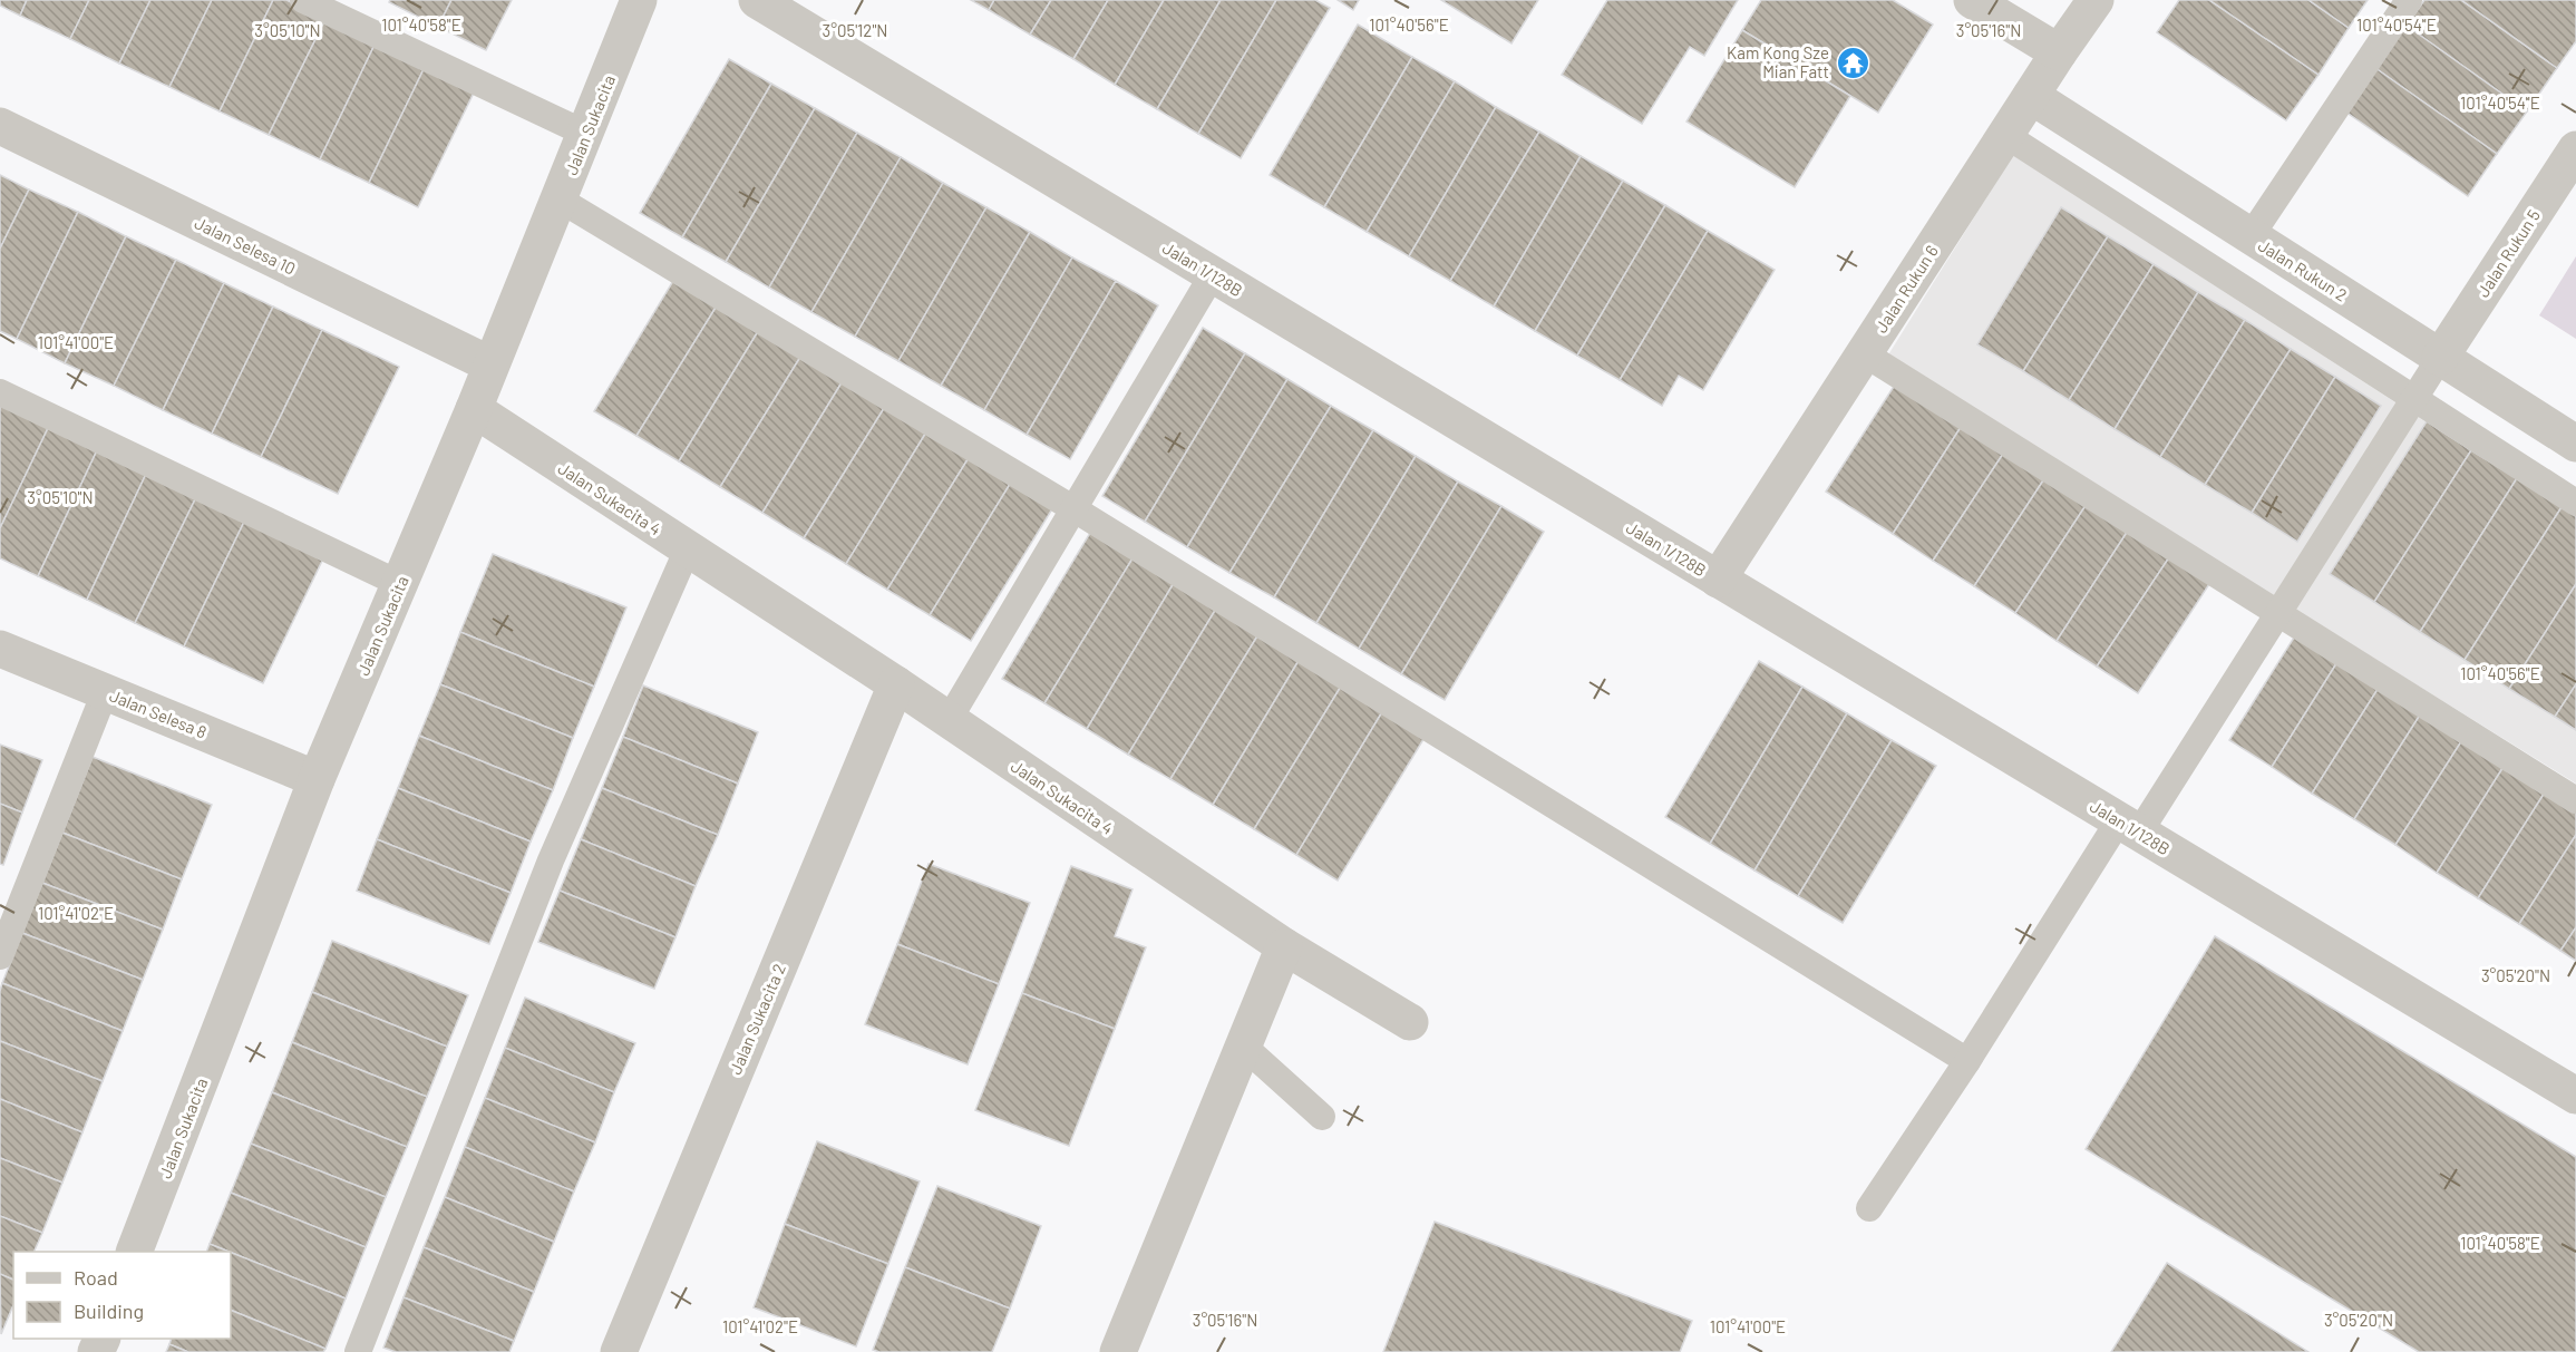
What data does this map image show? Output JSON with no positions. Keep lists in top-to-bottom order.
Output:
{
  "streets": {
    "street": [
      "Jalan Sukacita",
      "Jalan Selesa 10",
      "Jalan Rukun 5",
      "Jalan 1/128B",
      "Jalan Rukun 2",
      "Jalan Rukun 6",
      "Jalan Sukacita 4",
      "Jalan Selesa 8",
      "Jalan Sukacita 2"
    ]
  },
  "crossings": [
    ["Jalan Sukacita", "Jalan Selesa 10"],
    ["Jalan Sukacita", "Jalan Sukacita 4"],
    ["Jalan Sukacita", "Jalan Selesa 8"],
    ["Jalan Rukun 5", "Jalan Rukun 2"],
    ["Jalan 1/128B", "Jalan Rukun 6"],
    ["Jalan Rukun 2", "Jalan Rukun 6"],
    ["Jalan Sukacita 4", "Jalan Sukacita 2"]
  ],
  "places": {
    "temple": ["Kam Kong Sze Mian Fatt"]
  },
  "legend": ["Road", "Building"],
  "coordinates": [
    "101°40'54\"E",
    "101°40'58\"E",
    "101°40'56\"E",
    "3°05'10\"N",
    "3°05'12\"N",
    "3°05'16\"N",
    "101°41'00\"E",
    "101°41'02\"E",
    "3°05'20\"N"
  ]
}
